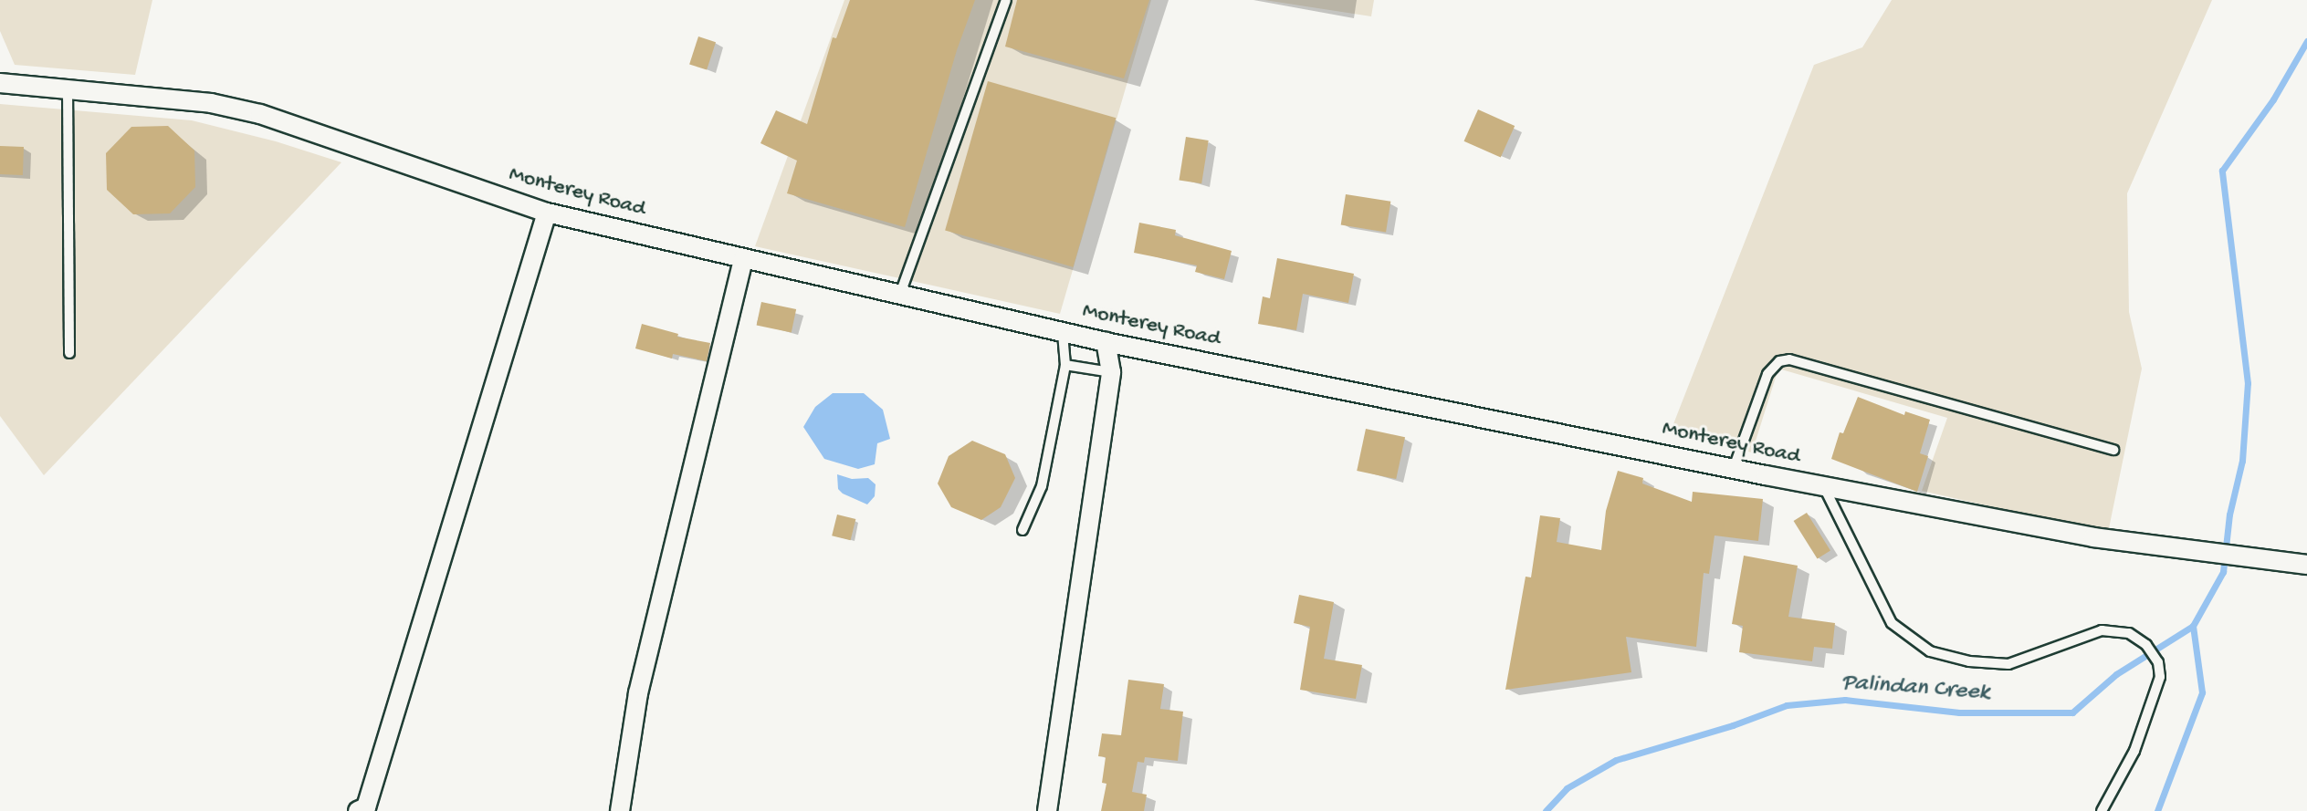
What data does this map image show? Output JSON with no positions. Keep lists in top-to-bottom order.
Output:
{
  "streets": {
    "street": ["Monterey Road"]
  },
  "water": ["Palindan Creek"]
}
